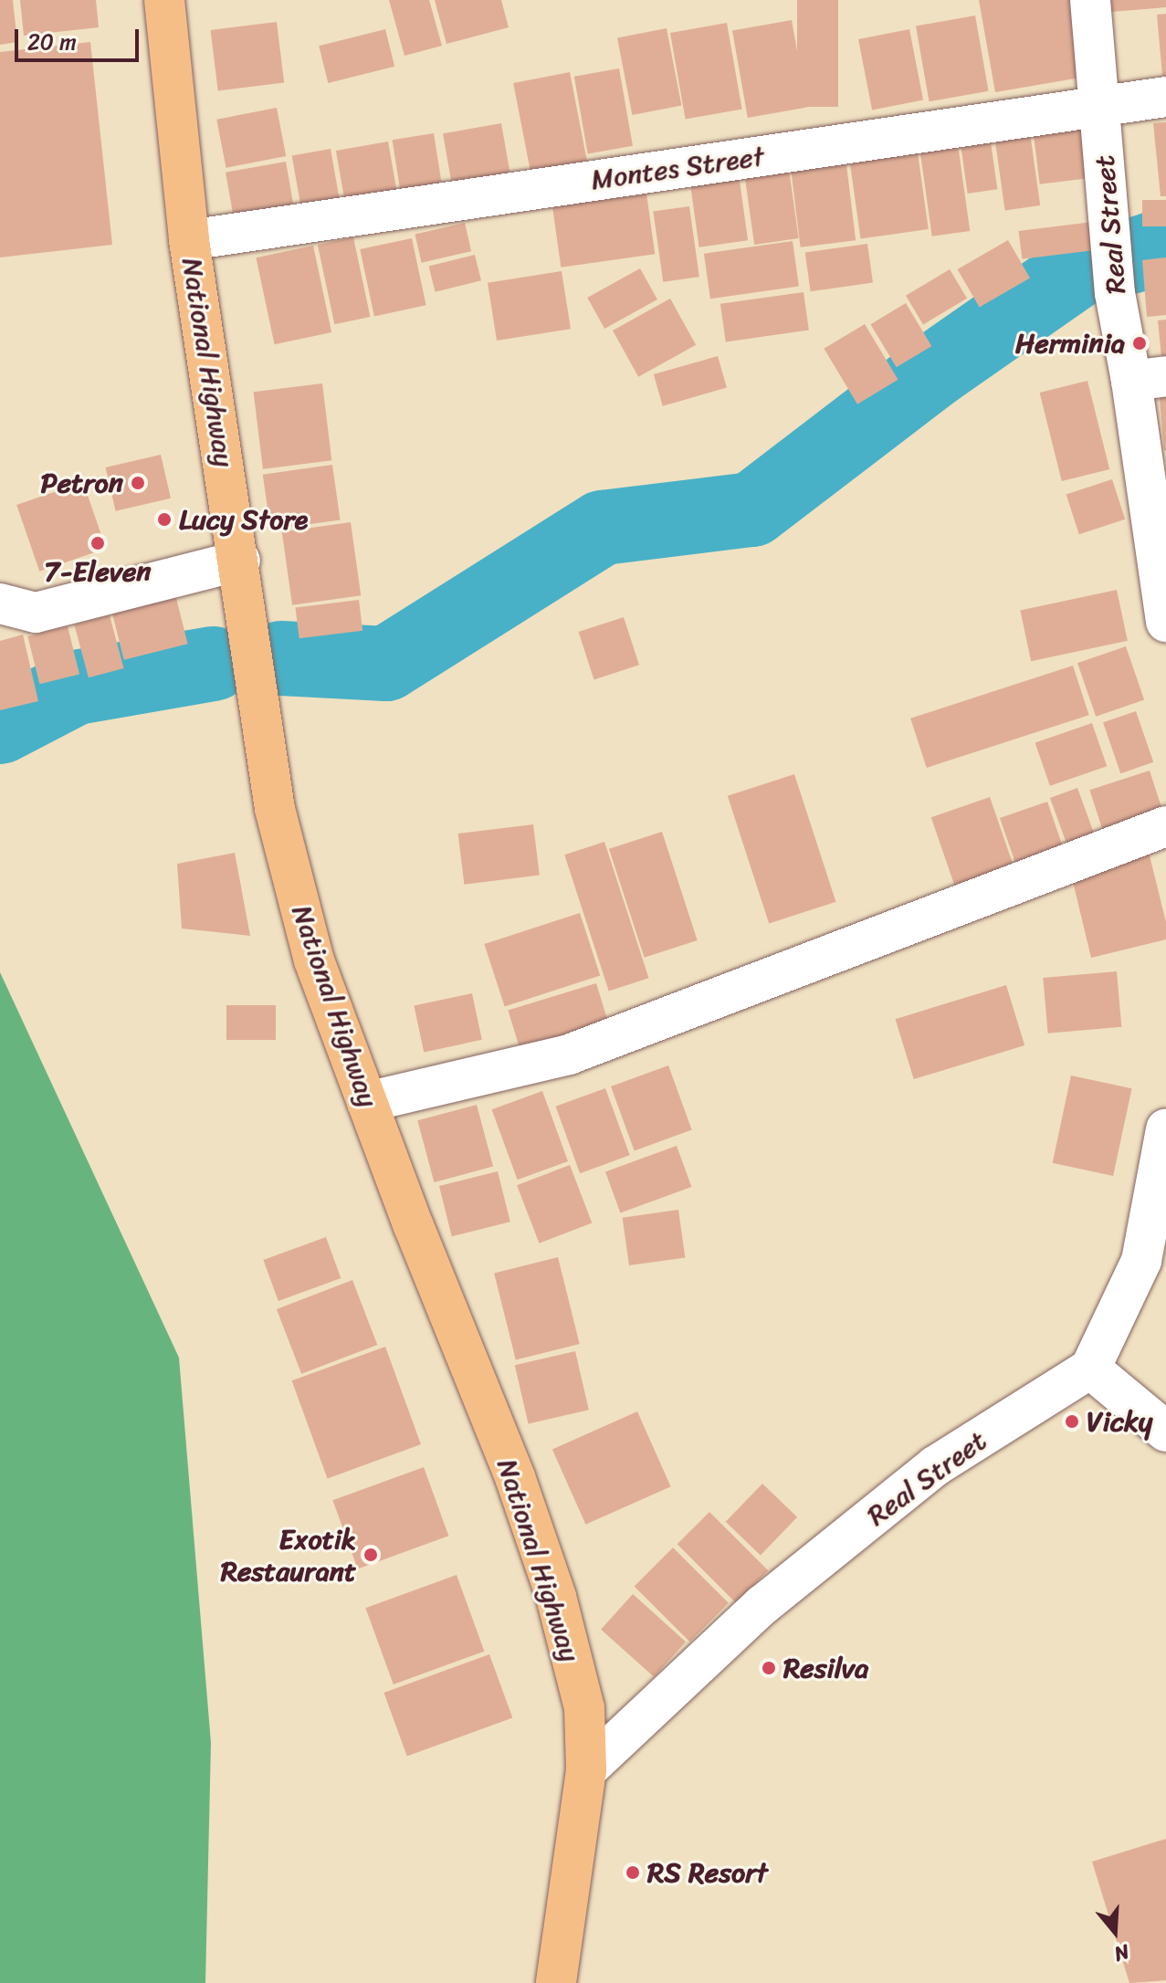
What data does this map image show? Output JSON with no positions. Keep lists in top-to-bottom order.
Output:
{
  "streets": {
    "main road": ["National Highway"],
    "street": ["Montes Street", "Real Street"]
  },
  "crossings": [
    ["Montes Street", "Real Street"],
    ["Montes Street", "National Highway"],
    ["Real Street", "National Highway"]
  ],
  "places": [
    "Herminia",
    "Petron",
    "Lucy Store",
    "7-Eleven",
    "Vicky",
    "Exotik Restaurant",
    "Resilva",
    "RS Resort"
  ],
  "scale_bar": "20 m",
  "north": "bottom"
}
